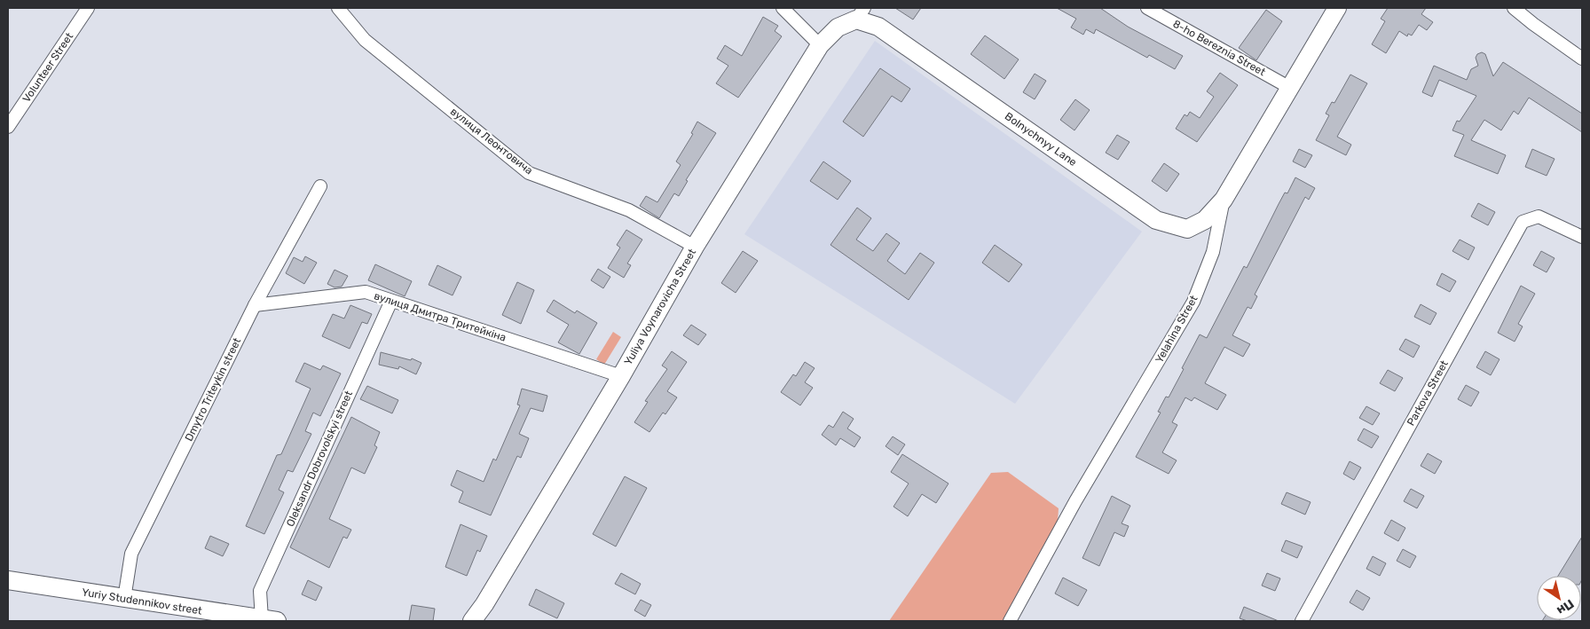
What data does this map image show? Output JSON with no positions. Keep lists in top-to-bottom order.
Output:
{
  "streets": {
    "main road": [
      "Bolnychnyy Lane",
      "Yuliya Voynarovicha Street",
      "Yelahina Street",
      "Yuriy Studennikov street"
    ],
    "street": [
      "8-ho Bereznia Street",
      "Volunteer Street",
      "вулиця Леонтовича",
      "вулиця Дмитра Тритейкіна",
      "Dmytro Triteykin street",
      "Parkova Street",
      "Oleksandr Dobrovolskyi street"
    ]
  },
  "crossings": [
    ["8-ho Bereznia Street", "Yelahina Street"],
    ["Bolnychnyy Lane", "Yuliya Voynarovicha Street"],
    ["Bolnychnyy Lane", "Yelahina Street"],
    ["вулиця Леонтовича", "Yuliya Voynarovicha Street"],
    ["Yuliya Voynarovicha Street", "вулиця Дмитра Тритейкіна"],
    ["вулиця Дмитра Тритейкіна", "Dmytro Triteykin street"],
    ["вулиця Дмитра Тритейкіна", "Oleksandr Dobrovolskyi street"],
    ["Dmytro Triteykin street", "Yuriy Studennikov street"],
    ["Oleksandr Dobrovolskyi street", "Yuriy Studennikov street"]
  ],
  "north": "bottom right"
}
